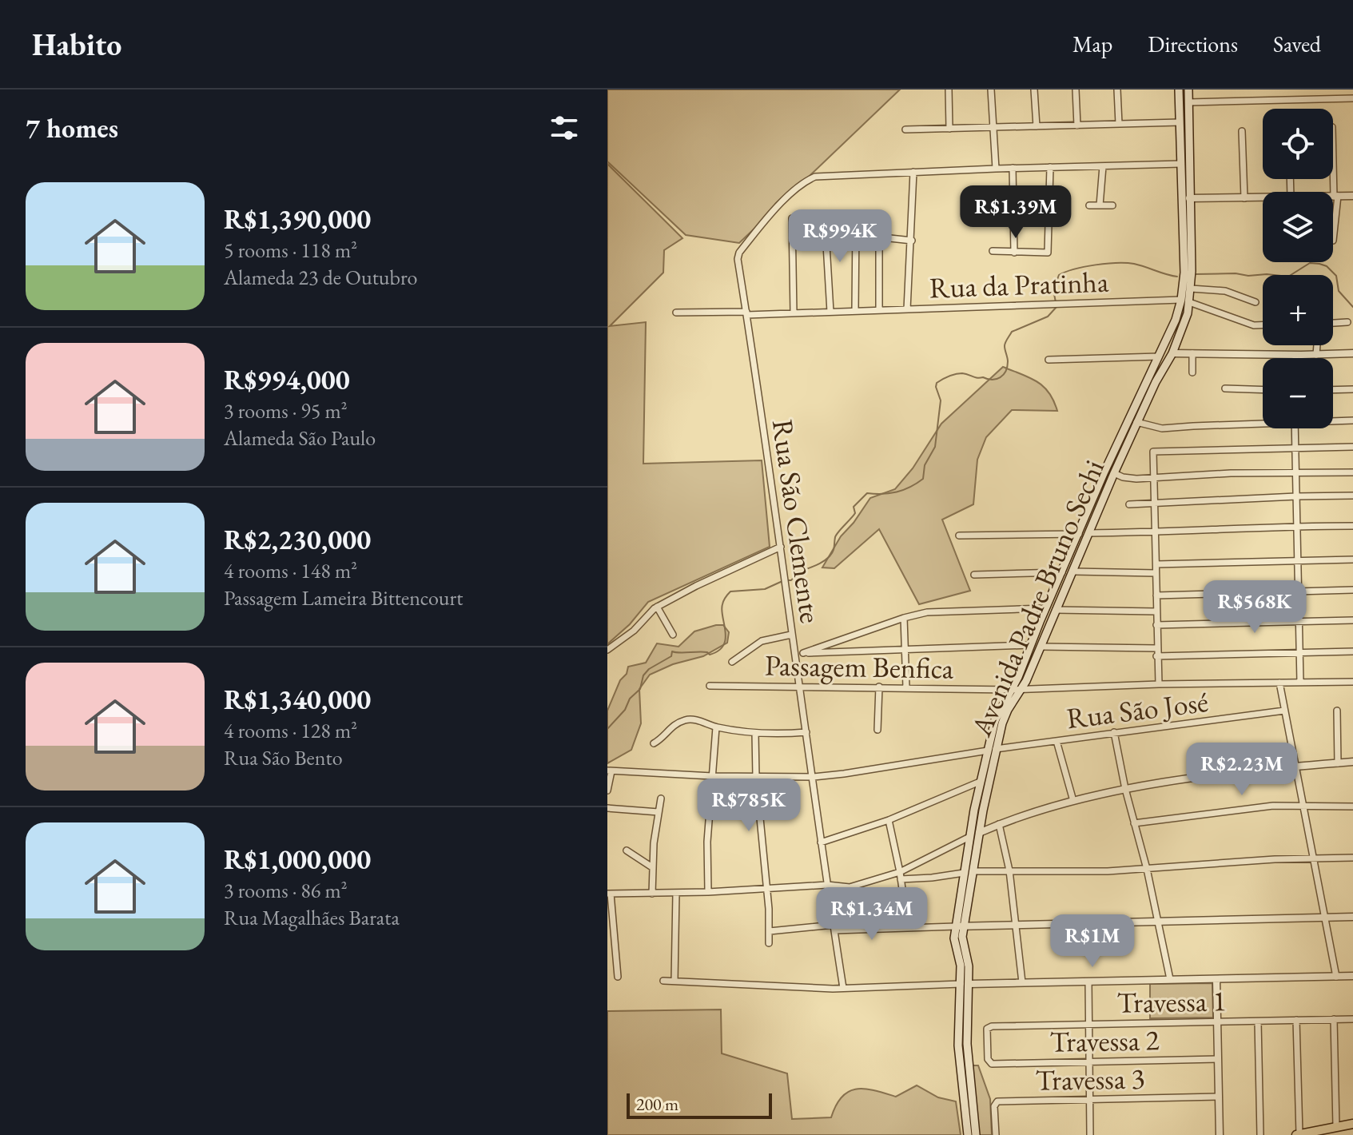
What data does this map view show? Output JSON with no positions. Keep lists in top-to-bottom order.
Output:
{
  "streets": {
    "main road": ["Avenida Padre Bruno Sechi"],
    "street": [
      "Rua da Pratinha",
      "Rua São Clemente",
      "Passagem Benfica",
      "Rua São José",
      "Travessa 1",
      "Travessa 2",
      "Travessa 3"
    ]
  },
  "crossings": [
    ["Rua da Pratinha", "Rua São Clemente"],
    ["Rua da Pratinha", "Avenida Padre Bruno Sechi"],
    ["Rua São Clemente", "Avenida Padre Bruno Sechi"],
    ["Rua São Clemente", "Passagem Benfica"],
    ["Rua São Clemente", "Rua São José"],
    ["Avenida Padre Bruno Sechi", "Passagem Benfica"],
    ["Avenida Padre Bruno Sechi", "Rua São José"],
    ["Travessa 1", "Travessa 2"]
  ],
  "scale_bar": "200 m",
  "page": {
    "header": "Habito",
    "nav": ["Map", "Directions", "Saved"],
    "heading": "7 homes",
    "map_buttons": ["+", "−"],
    "list": [
      {
        "name": "R$1,390,000",
        "note": "5 rooms · 118 m² · Alameda 23 de Outubro"
      },
      {
        "name": "R$994,000",
        "note": "3 rooms · 95 m² · Alameda São Paulo"
      },
      {
        "name": "R$2,230,000",
        "note": "4 rooms · 148 m² · Passagem Lameira Bittencourt"
      },
      {
        "name": "R$1,340,000",
        "note": "4 rooms · 128 m² · Rua São Bento"
      },
      {
        "name": "R$1,000,000",
        "note": "3 rooms · 86 m² · Rua Magalhães Barata"
      }
    ],
    "price": [
      "R$1.39M",
      "R$994K",
      "R$568K",
      "R$2.23M",
      "R$785K",
      "R$1.34M",
      "R$1M"
    ],
    "scale": "200 m"
  }
}
